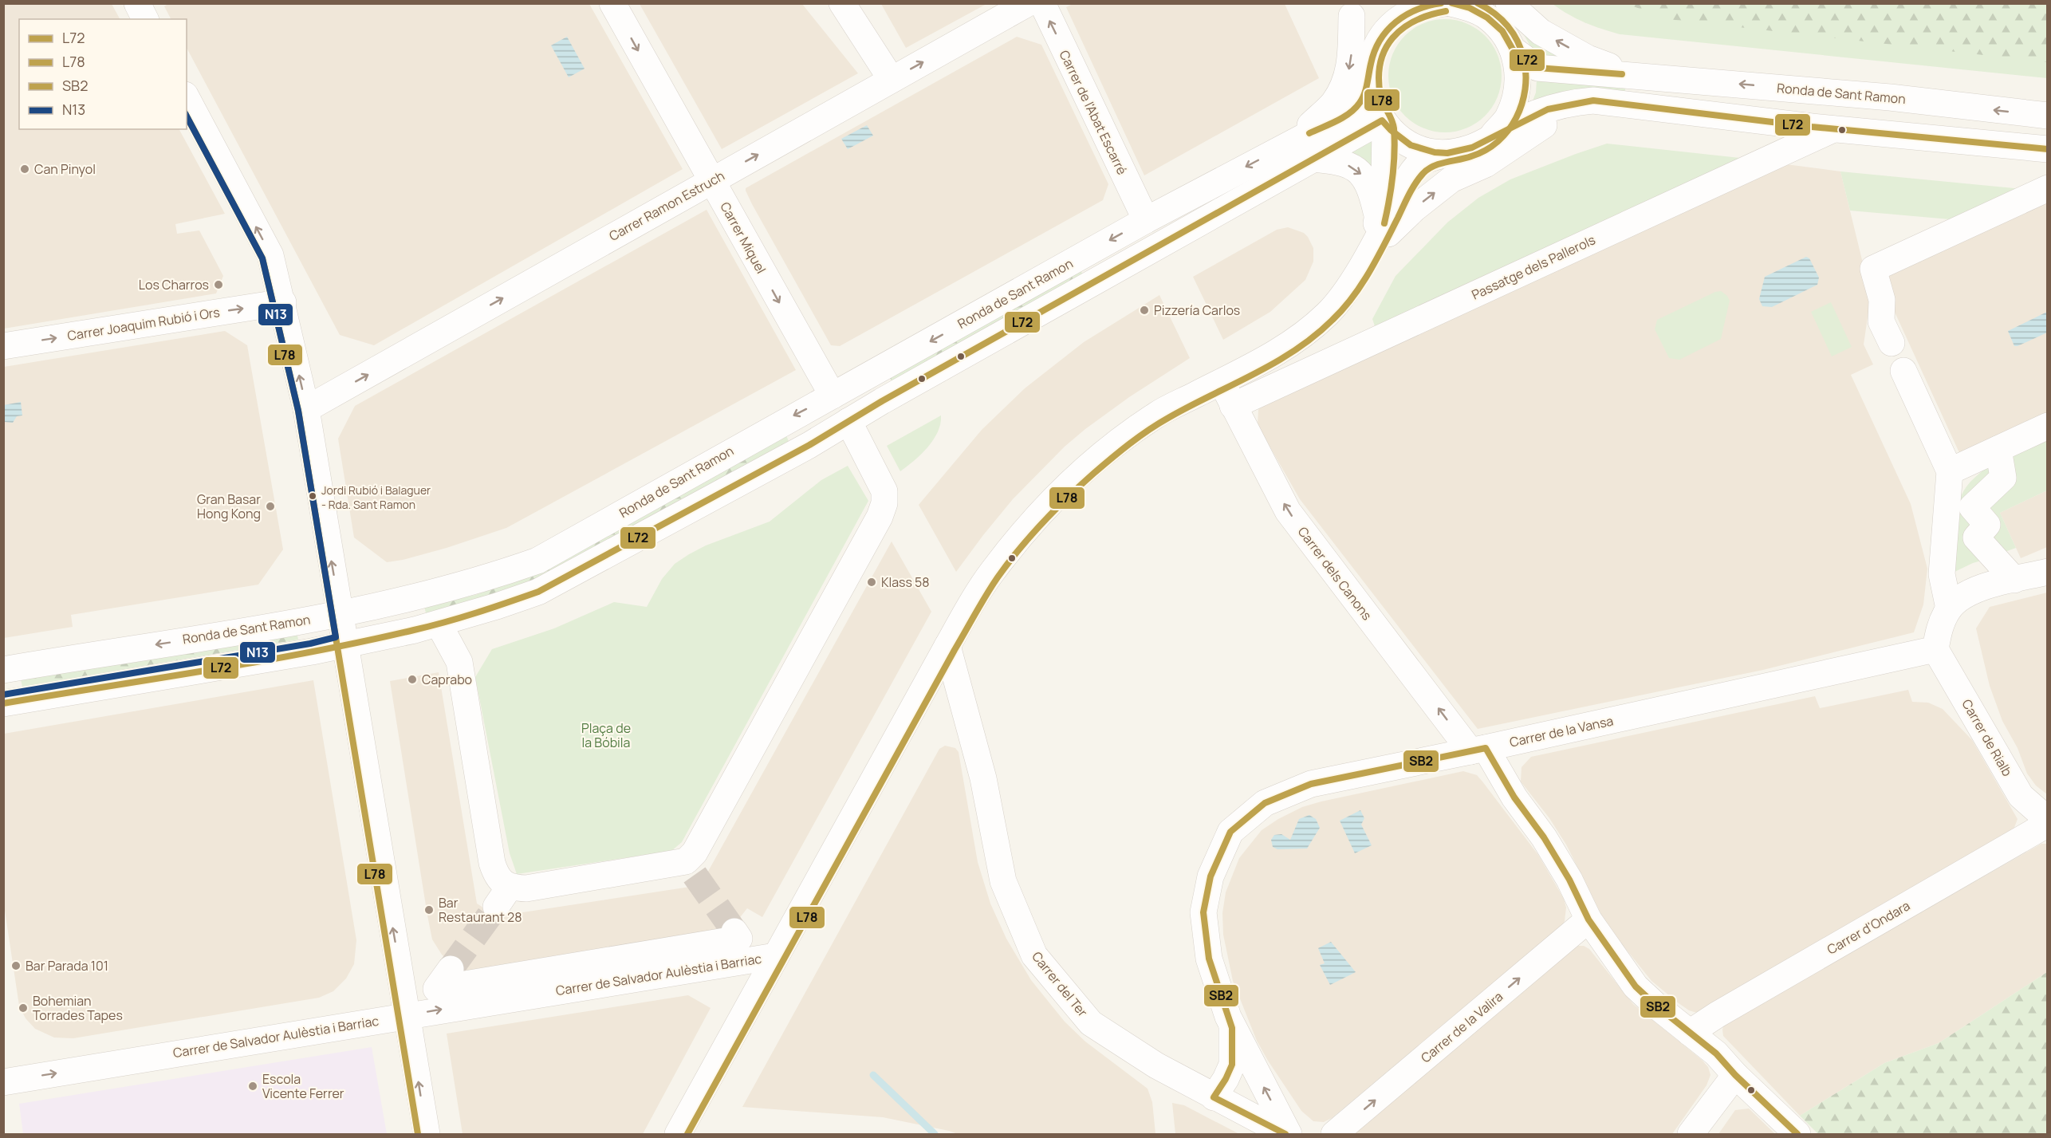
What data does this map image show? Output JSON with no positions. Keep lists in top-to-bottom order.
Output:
{
  "streets": {
    "street": [
      "Ronda de Sant Ramon",
      "Carrer de l'Abat Escarré",
      "Carrer Ramon Estruch",
      "Carrer Miquel",
      "Passatge dels Pallerols",
      "Carrer Joaquim Rubió i Ors",
      "Carrer dels Canons",
      "Carrer de la Vansa",
      "Carrer de Rialb",
      "Carrer d'Ondara",
      "Carrer de Salvador Aulèstia i Barriac",
      "Carrer del Ter",
      "Carrer de la Valira"
    ]
  },
  "crossings": [
    ["Ronda de Sant Ramon", "Carrer de l'Abat Escarré"],
    ["Ronda de Sant Ramon", "Carrer Miquel"],
    ["Ronda de Sant Ramon", "Passatge dels Pallerols"],
    ["Carrer Ramon Estruch", "Carrer Miquel"],
    ["Passatge dels Pallerols", "Carrer dels Canons"],
    ["Carrer dels Canons", "Carrer de la Vansa"],
    ["Carrer dels Canons", "Carrer d'Ondara"],
    ["Carrer dels Canons", "Carrer de la Valira"],
    ["Carrer de la Vansa", "Carrer de Rialb"],
    ["Carrer de la Vansa", "Carrer del Ter"],
    ["Carrer de Rialb", "Carrer d'Ondara"]
  ],
  "one_way": [
    "Carrer de l'Abat Escarré",
    "Carrer Ramon Estruch",
    "Carrer Miquel",
    "Carrer Joaquim Rubió i Ors",
    "Carrer dels Canons",
    "Carrer de Salvador Aulèstia i Barriac",
    "Carrer de la Valira"
  ],
  "parks": ["Plaça de la Bóbila"],
  "places": [
    "Can Pinyol",
    "Los Charros",
    "Pizzería Carlos",
    "Jordi Rubió i Balaguer - Rda. Sant Ramon",
    "Gran Basar Hong Kong",
    "Klass 58",
    "Caprabo",
    "Bar Restaurant 28",
    "Bar Parada 101",
    "Bohemian Torrades Tapes",
    "Escola Vicente Ferrer"
  ],
  "lines": [
    "transit line L72",
    "transit line L78",
    "transit line N13",
    "transit line SB2"
  ],
  "legend": [
    "L72",
    "L78",
    "SB2",
    "N13"
  ]
}
